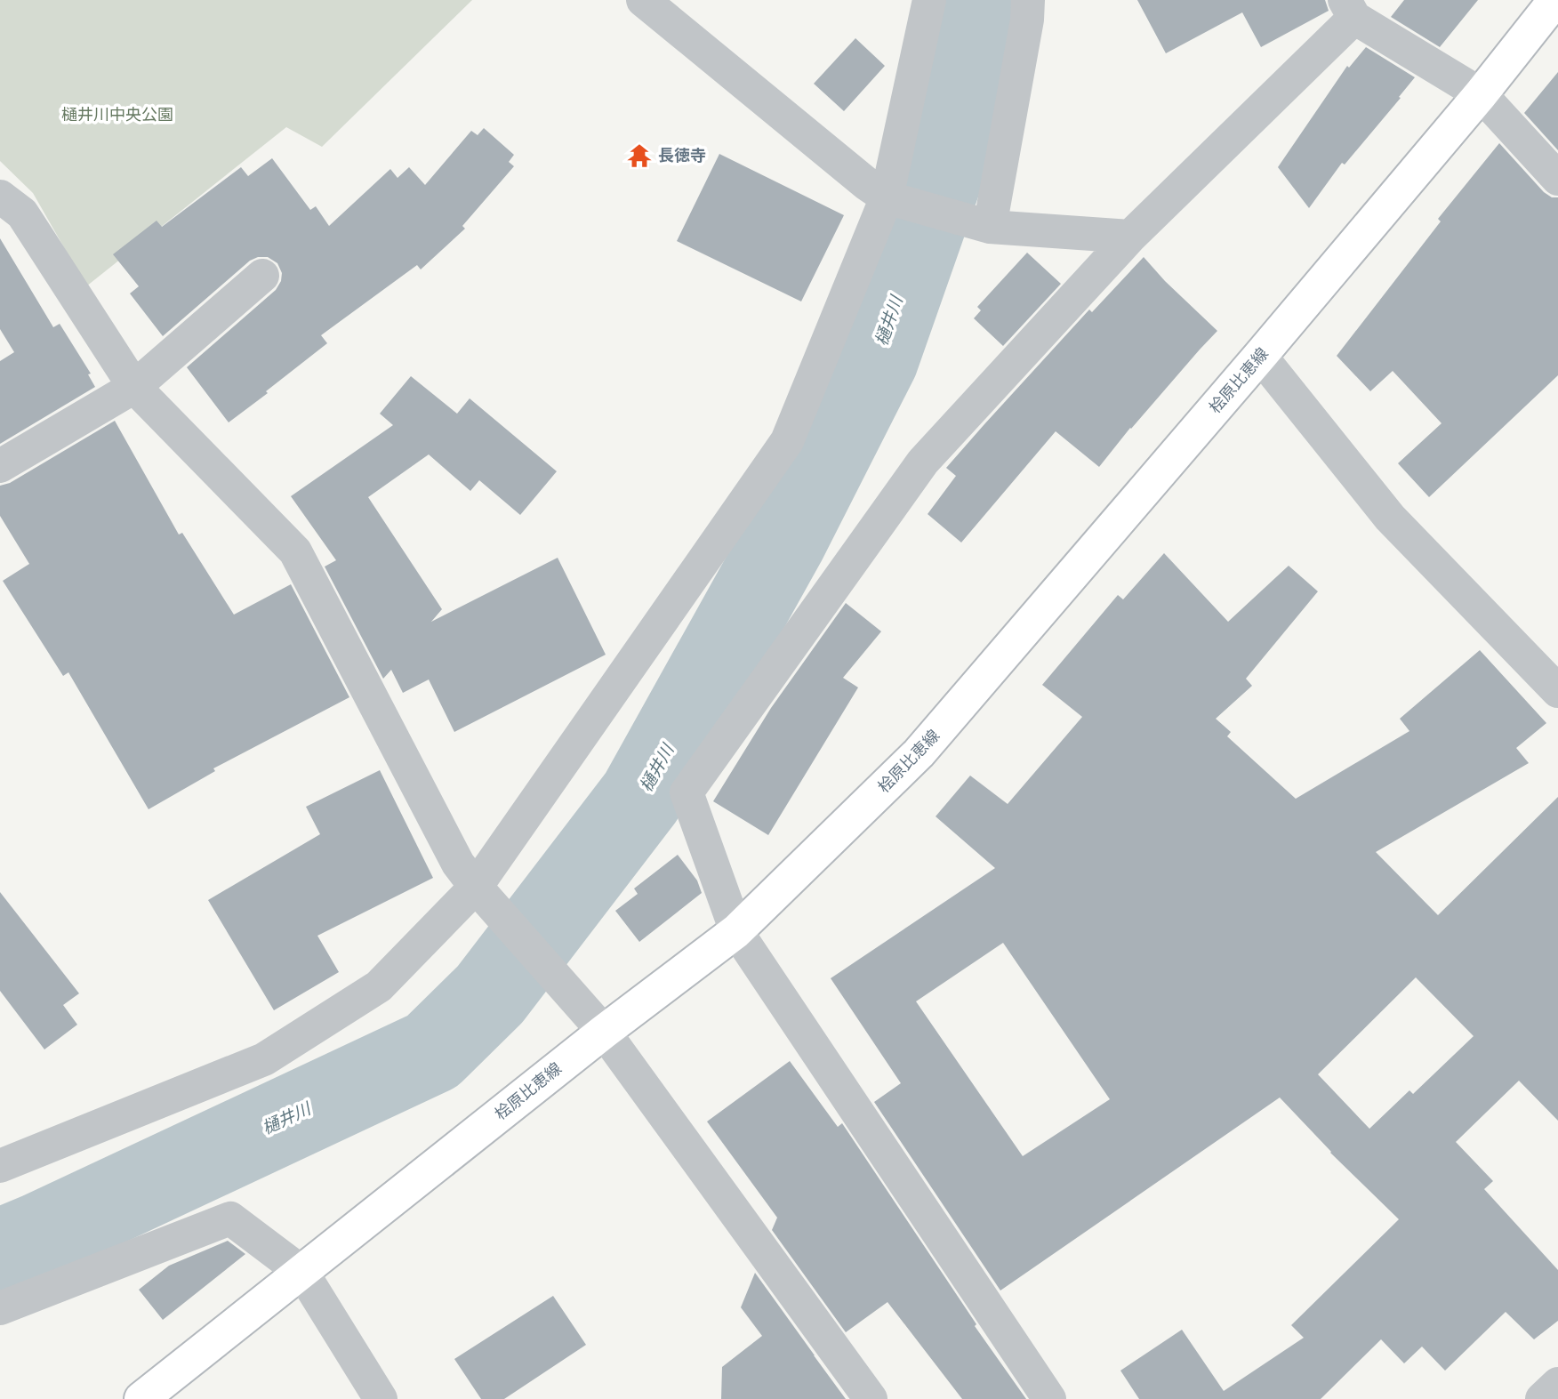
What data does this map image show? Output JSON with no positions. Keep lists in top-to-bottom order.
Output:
{
  "streets": {
    "main road": ["桧原比恵線"]
  },
  "water": ["樋井川"],
  "parks": ["樋井川中央公園"],
  "places": {
    "temple": ["長徳寺"]
  }
}
